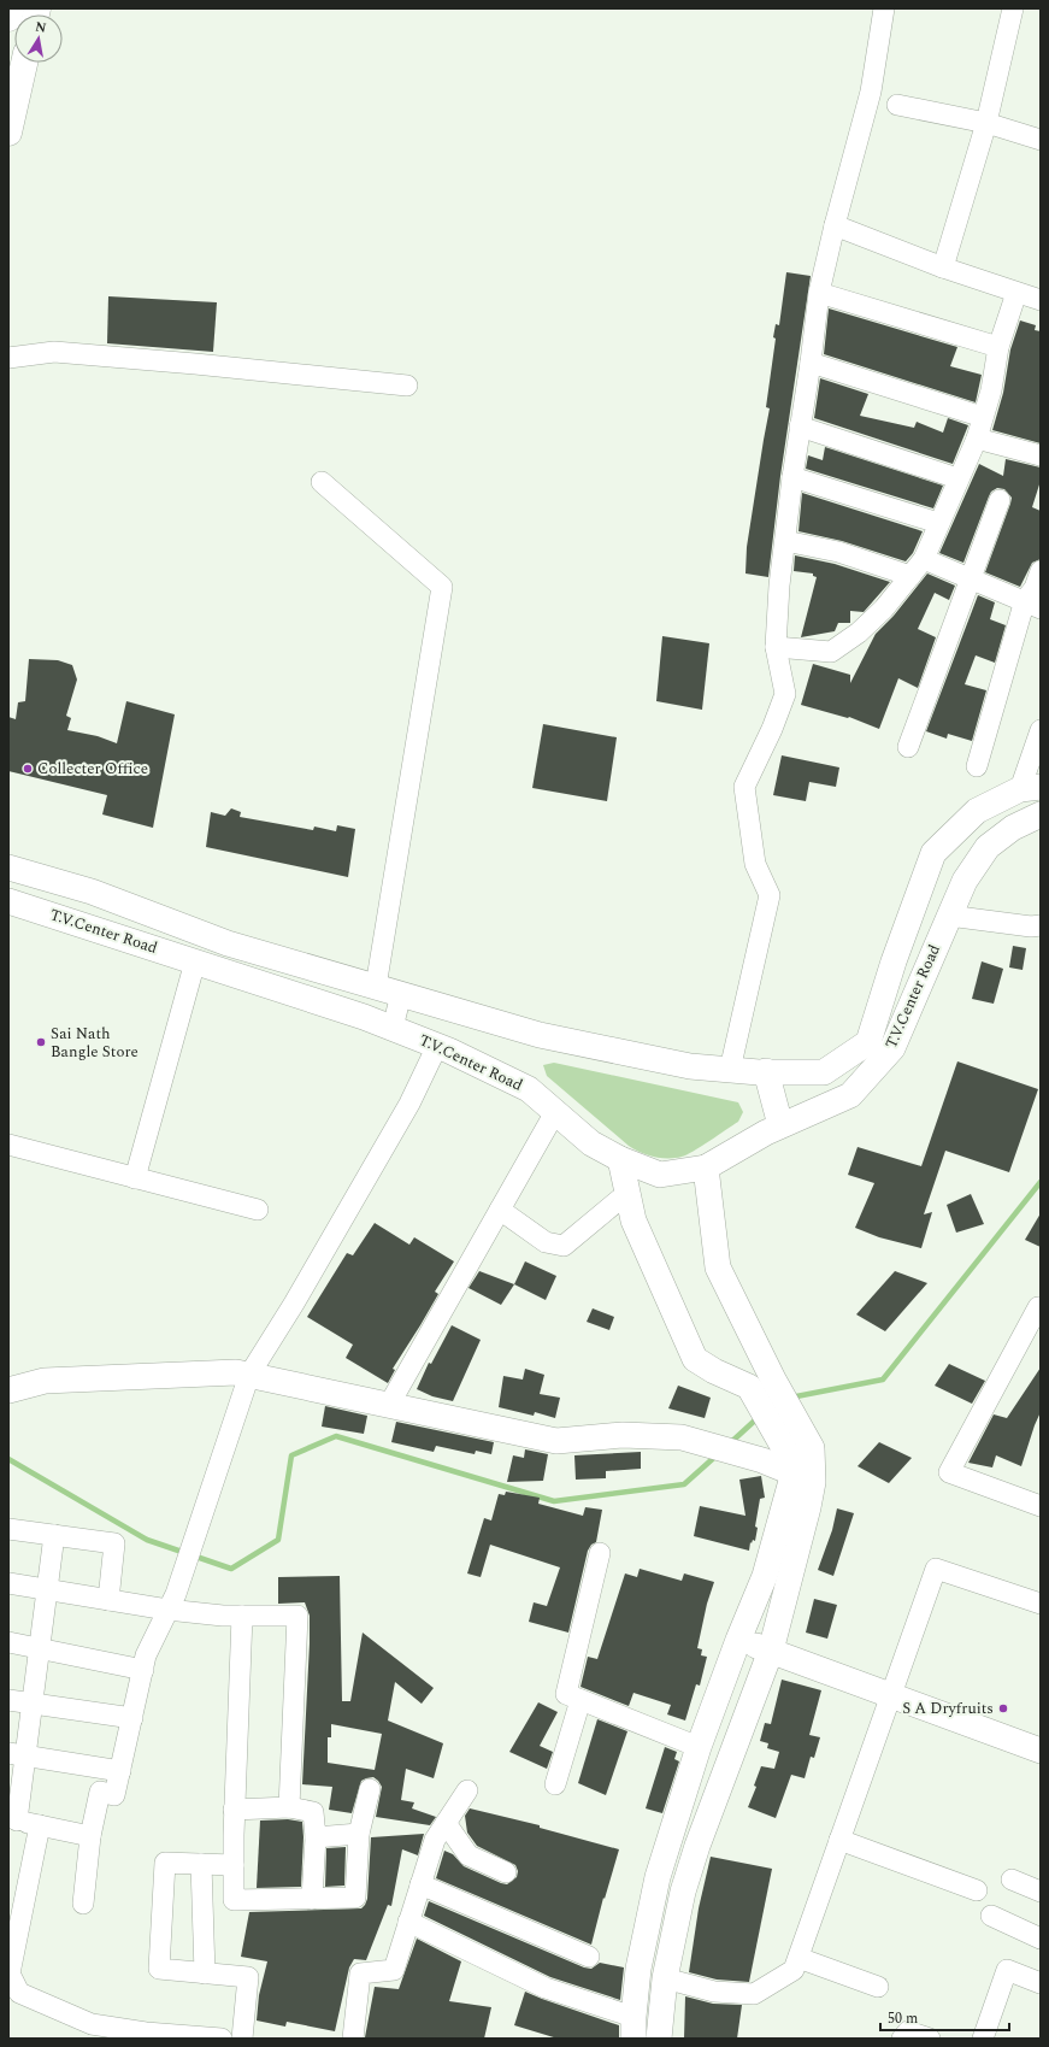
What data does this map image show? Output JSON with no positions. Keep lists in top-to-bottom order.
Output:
{
  "streets": {
    "street": ["T.V.Center Road"]
  },
  "places": ["Collecter Office", "Sai Nath Bangle Store", "S A Dryfruits"],
  "scale_bar": "50 m",
  "north": "top"
}
